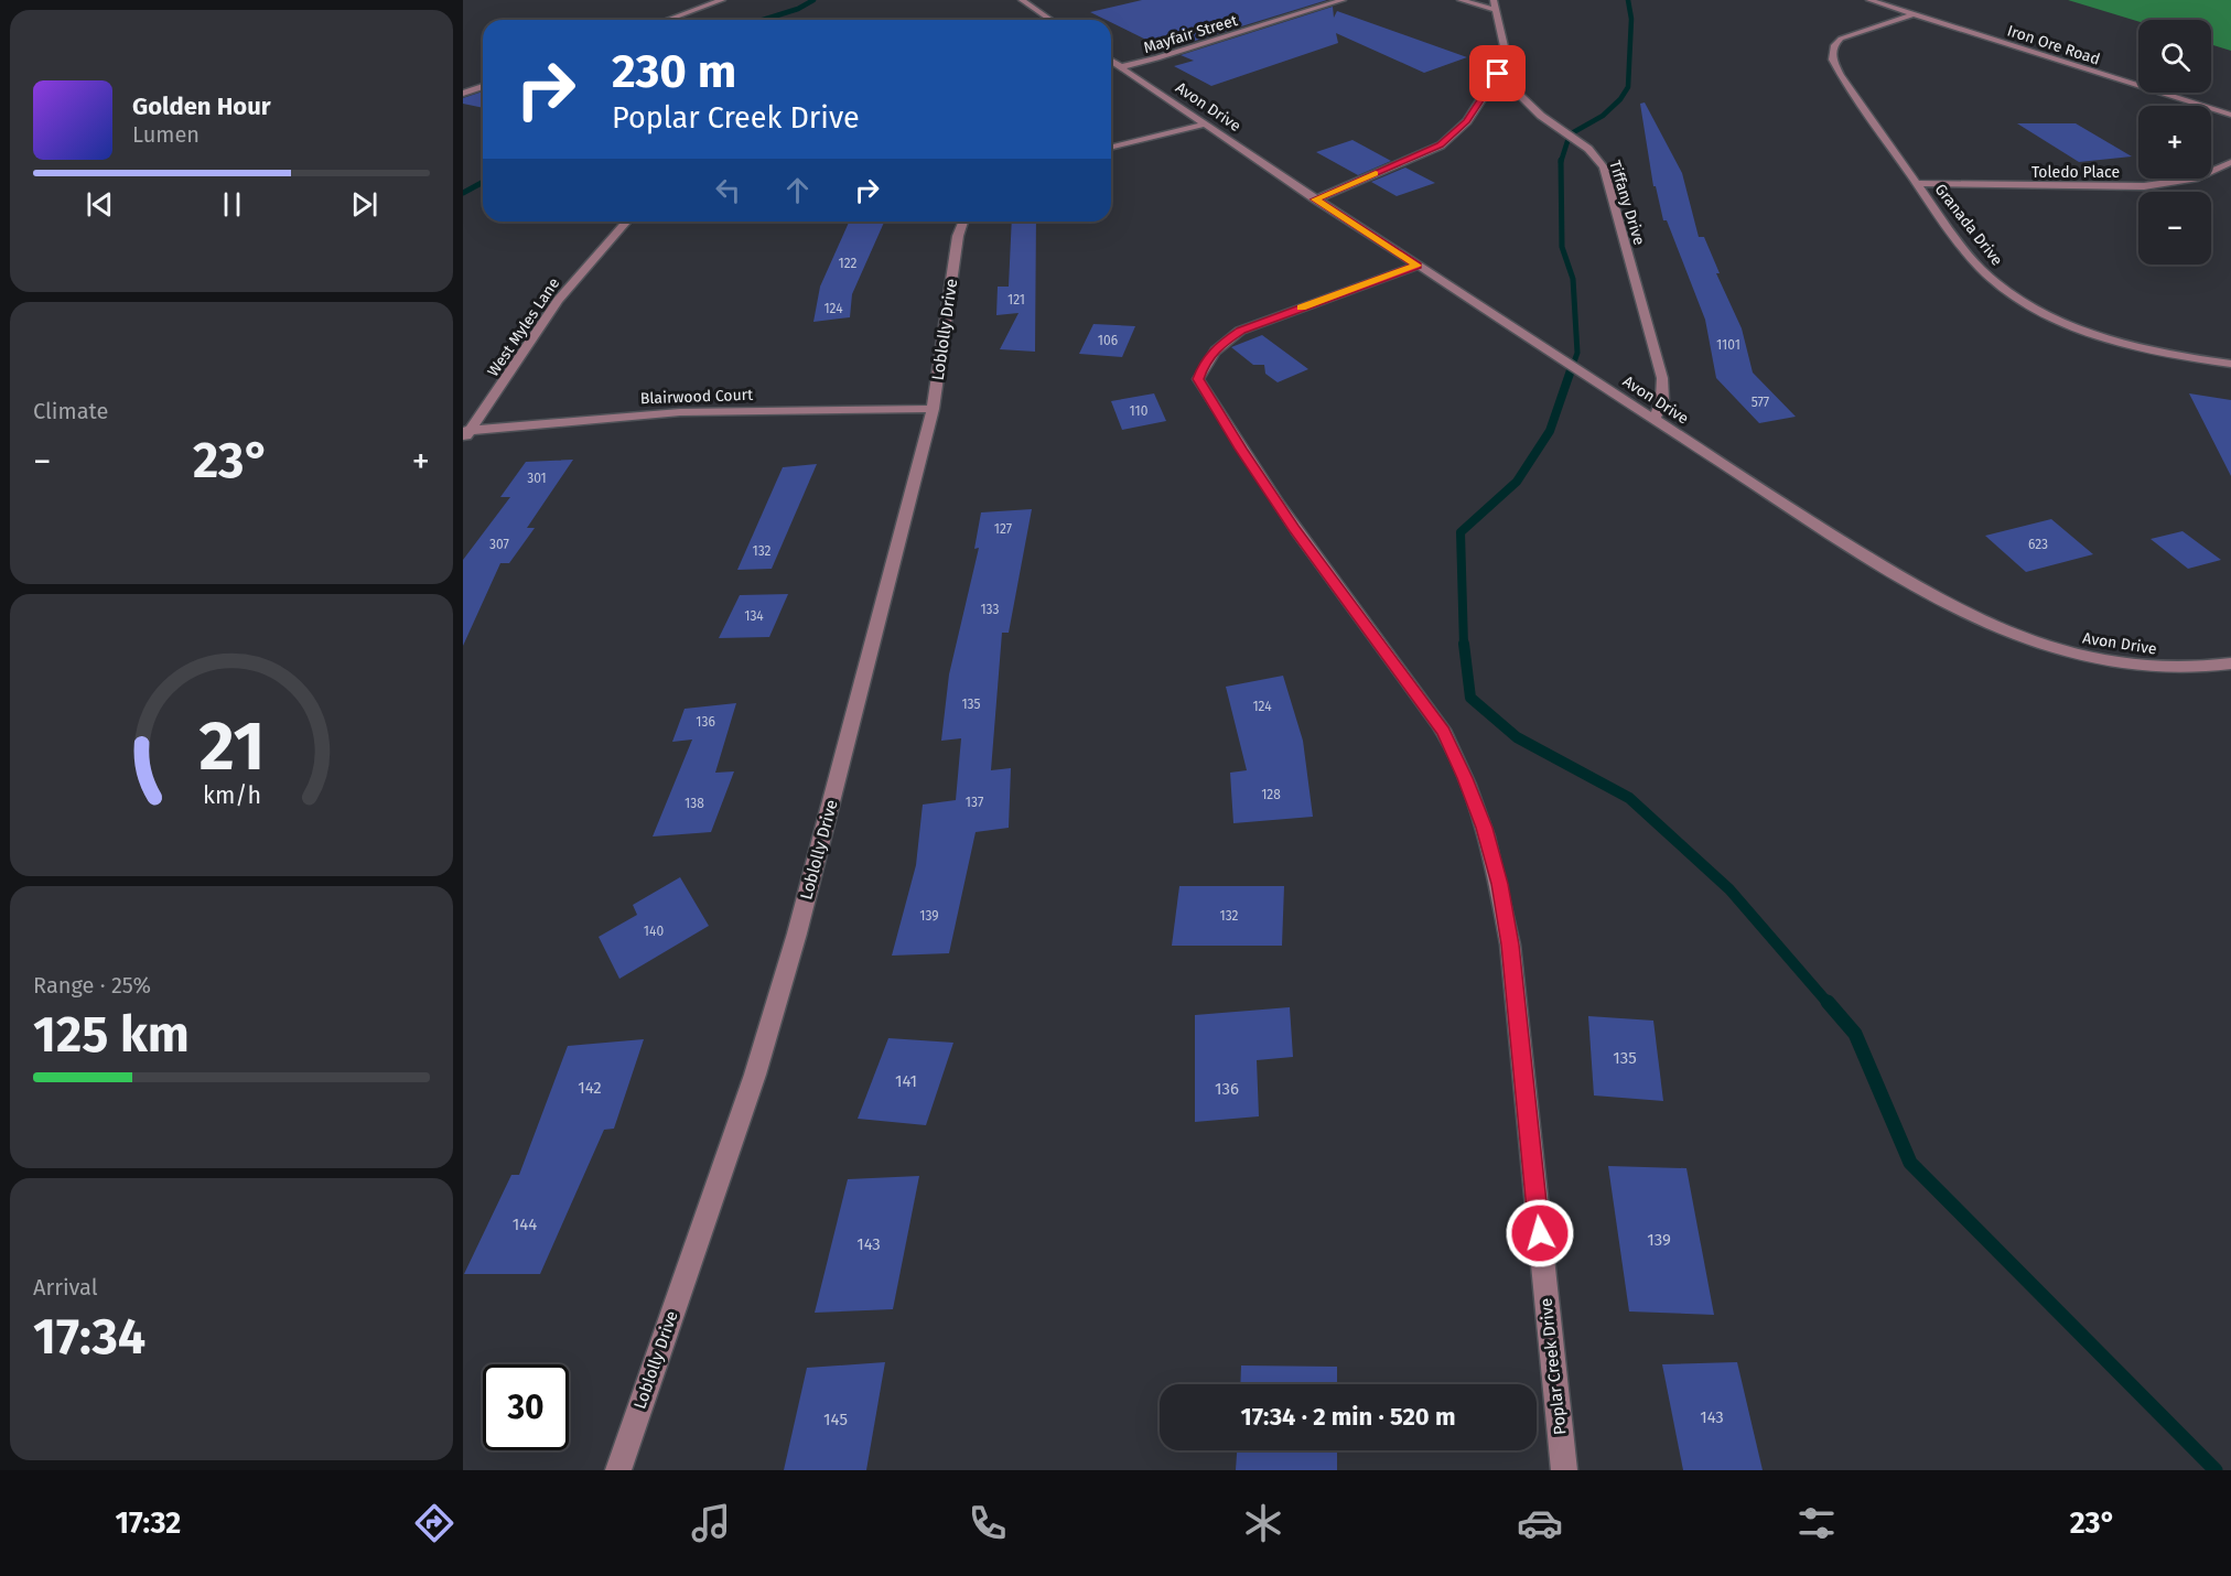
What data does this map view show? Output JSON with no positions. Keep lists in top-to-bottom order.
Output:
{
  "streets": {
    "street": [
      "Mayfair Street",
      "Iron Ore Road",
      "Avon Drive",
      "Toledo Place",
      "Tiffany Drive",
      "Granada Drive",
      "West Myles Lane",
      "Loblolly Drive",
      "Blairwood Court",
      "Poplar Creek Drive"
    ]
  },
  "crossings": [
    ["Mayfair Street", "Avon Drive"],
    ["Iron Ore Road", "Granada Drive"],
    ["Avon Drive", "Tiffany Drive"],
    ["Avon Drive", "Poplar Creek Drive"],
    ["Toledo Place", "Granada Drive"],
    ["West Myles Lane", "Blairwood Court"],
    ["Loblolly Drive", "Blairwood Court"]
  ],
  "house_numbers": [
    "122",
    "121",
    "124",
    "106",
    "1101",
    "577",
    "110",
    "301",
    "127",
    "307",
    "623",
    "132",
    "133",
    "134",
    "135",
    "124",
    "136",
    "128",
    "137",
    "138",
    "139",
    "132",
    "140",
    "135",
    "141",
    "142",
    "136",
    "144",
    "139",
    "143",
    "143",
    "145"
  ],
  "page": {
    "map_buttons": ["+", "−"],
    "turn": ["230 m", "Poplar Creek Drive"],
    "song": ["Golden Hour", "Lumen"],
    "tile": [
      "Climate",
      ["Range · 25%", "125 km"],
      ["Arrival", "17:34"]
    ],
    "heat": ["−", "23°", "+"],
    "limit": "30",
    "trip": "17:34 · 2 min · 520 m",
    "tabs": ["17:32", "23°"],
    "gauge": ["21", "km/h"]
  }
}
